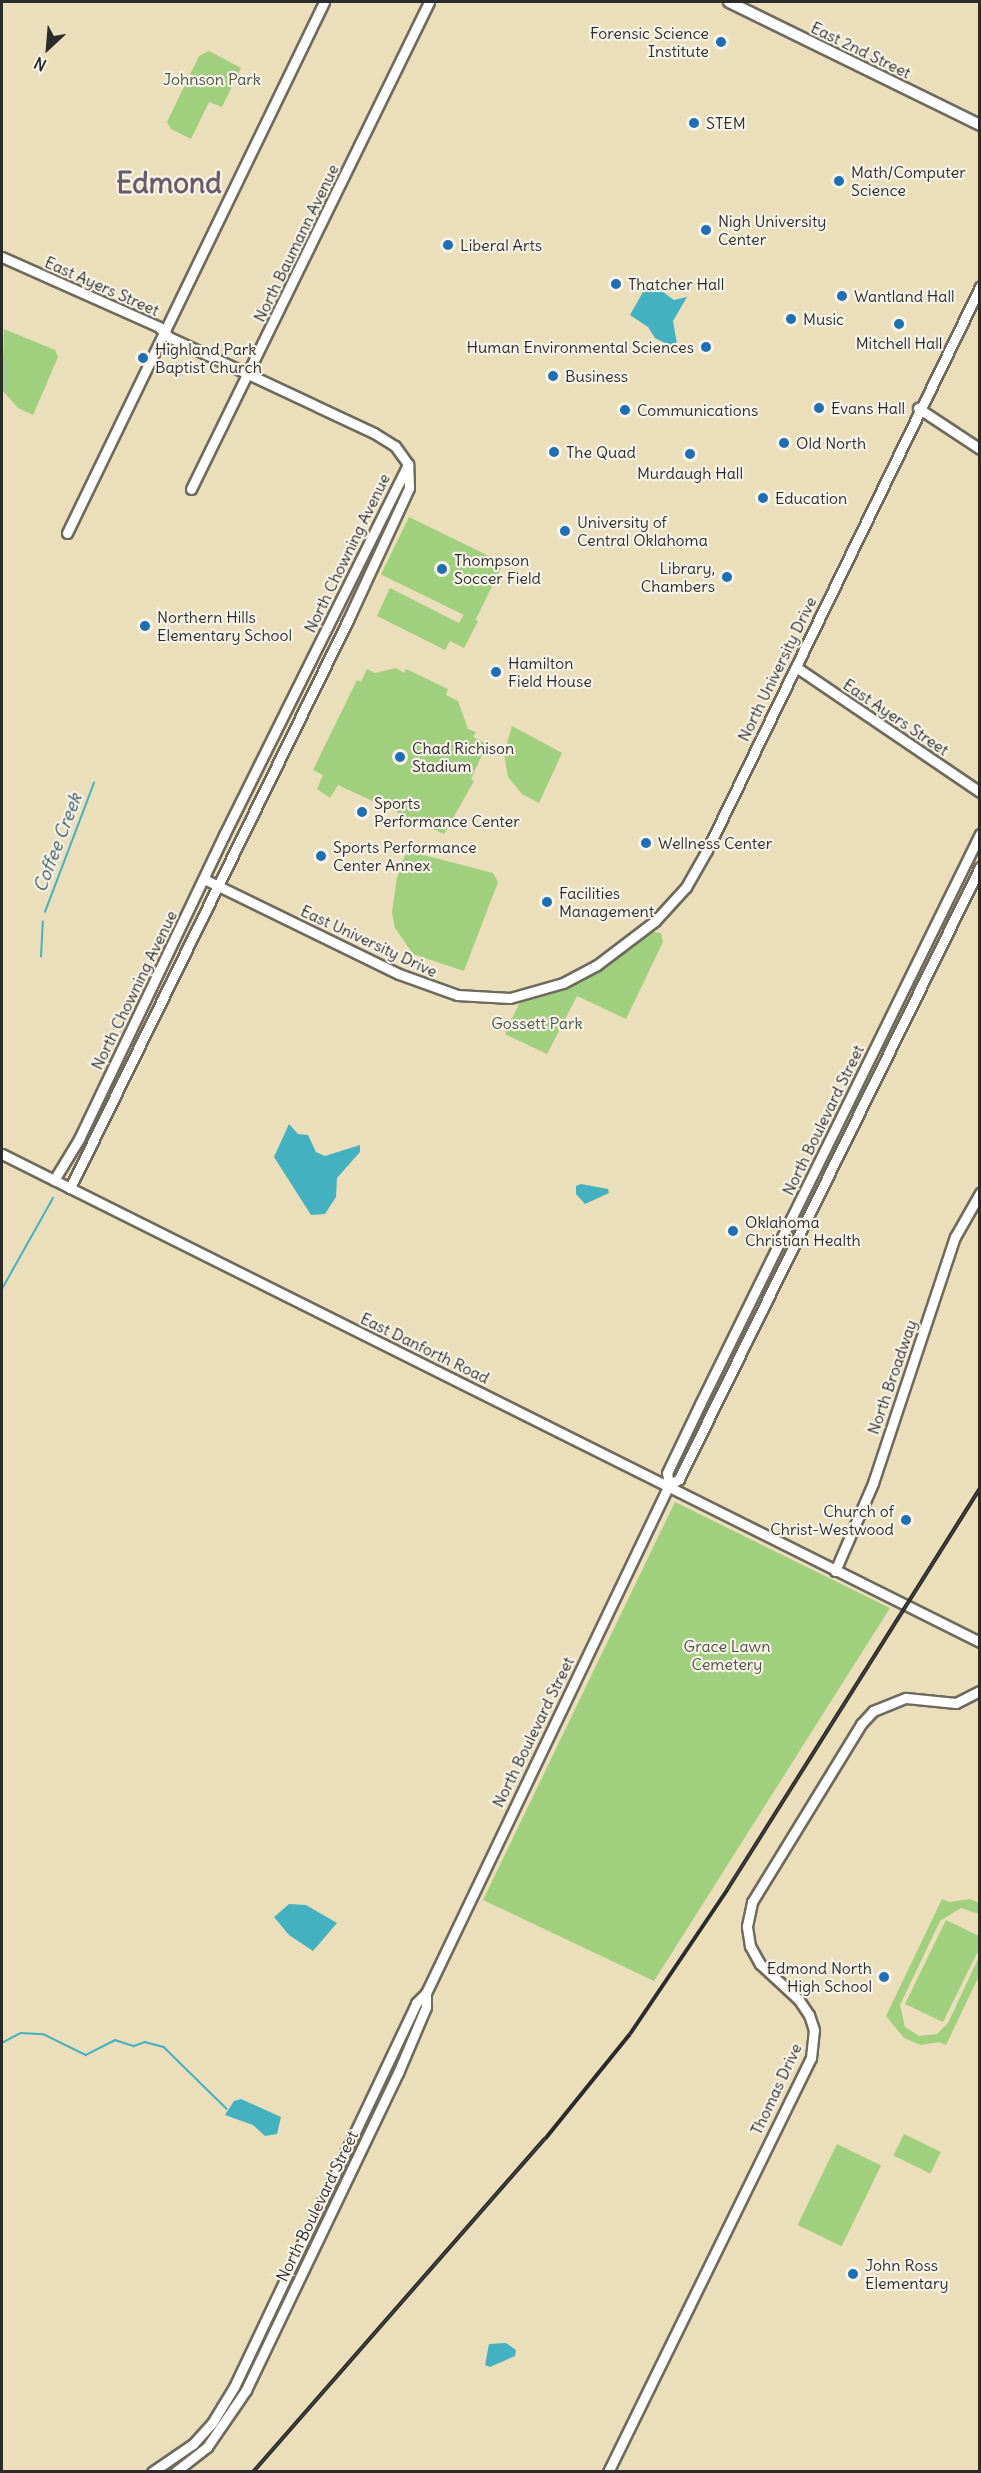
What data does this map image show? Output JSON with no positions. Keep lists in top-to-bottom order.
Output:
{
  "streets": {
    "main road": ["East 2nd Street"],
    "street": [
      "North Baumann Avenue",
      "East Ayers Street",
      "North Chowning Avenue",
      "North University Drive",
      "East University Drive",
      "North Boulevard Street",
      "East Danforth Road",
      "North Broadway",
      "Thomas Drive"
    ]
  },
  "crossings": [
    ["North Baumann Avenue", "East Ayers Street"],
    ["East Ayers Street", "North Chowning Avenue"],
    ["East Ayers Street", "North University Drive"],
    ["North Chowning Avenue", "East University Drive"],
    ["North Chowning Avenue", "East Danforth Road"],
    ["North University Drive", "East University Drive"],
    ["North Boulevard Street", "East Danforth Road"],
    ["East Danforth Road", "North Broadway"]
  ],
  "districts": ["Edmond"],
  "water": ["Coffee Creek"],
  "parks": ["Johnson Park", "Gossett Park", "Grace Lawn Cemetery"],
  "places": [
    "Forensic Science Institute",
    "STEM",
    "Math/Computer Science",
    "Nigh University Center",
    "Liberal Arts",
    "Thatcher Hall",
    "Wantland Hall",
    "Music",
    "Mitchell Hall",
    "Human Environmental Sciences",
    "Highland Park Baptist Church",
    "Business",
    "Evans Hall",
    "Communications",
    "Old North",
    "The Quad",
    "Murdaugh Hall",
    "Education",
    "University of Central Oklahoma",
    "Thompson Soccer Field",
    "Library, Chambers",
    "Northern Hills Elementary School",
    "Hamilton Field House",
    "Chad Richison Stadium",
    "Sports Performance Center",
    "Wellness Center",
    "Sports Performance Center Annex",
    "Facilities Management",
    "Oklahoma Christian Health",
    "Church of Christ-Westwood",
    "Edmond North High School",
    "John Ross Elementary"
  ],
  "north": "bottom left"
}
